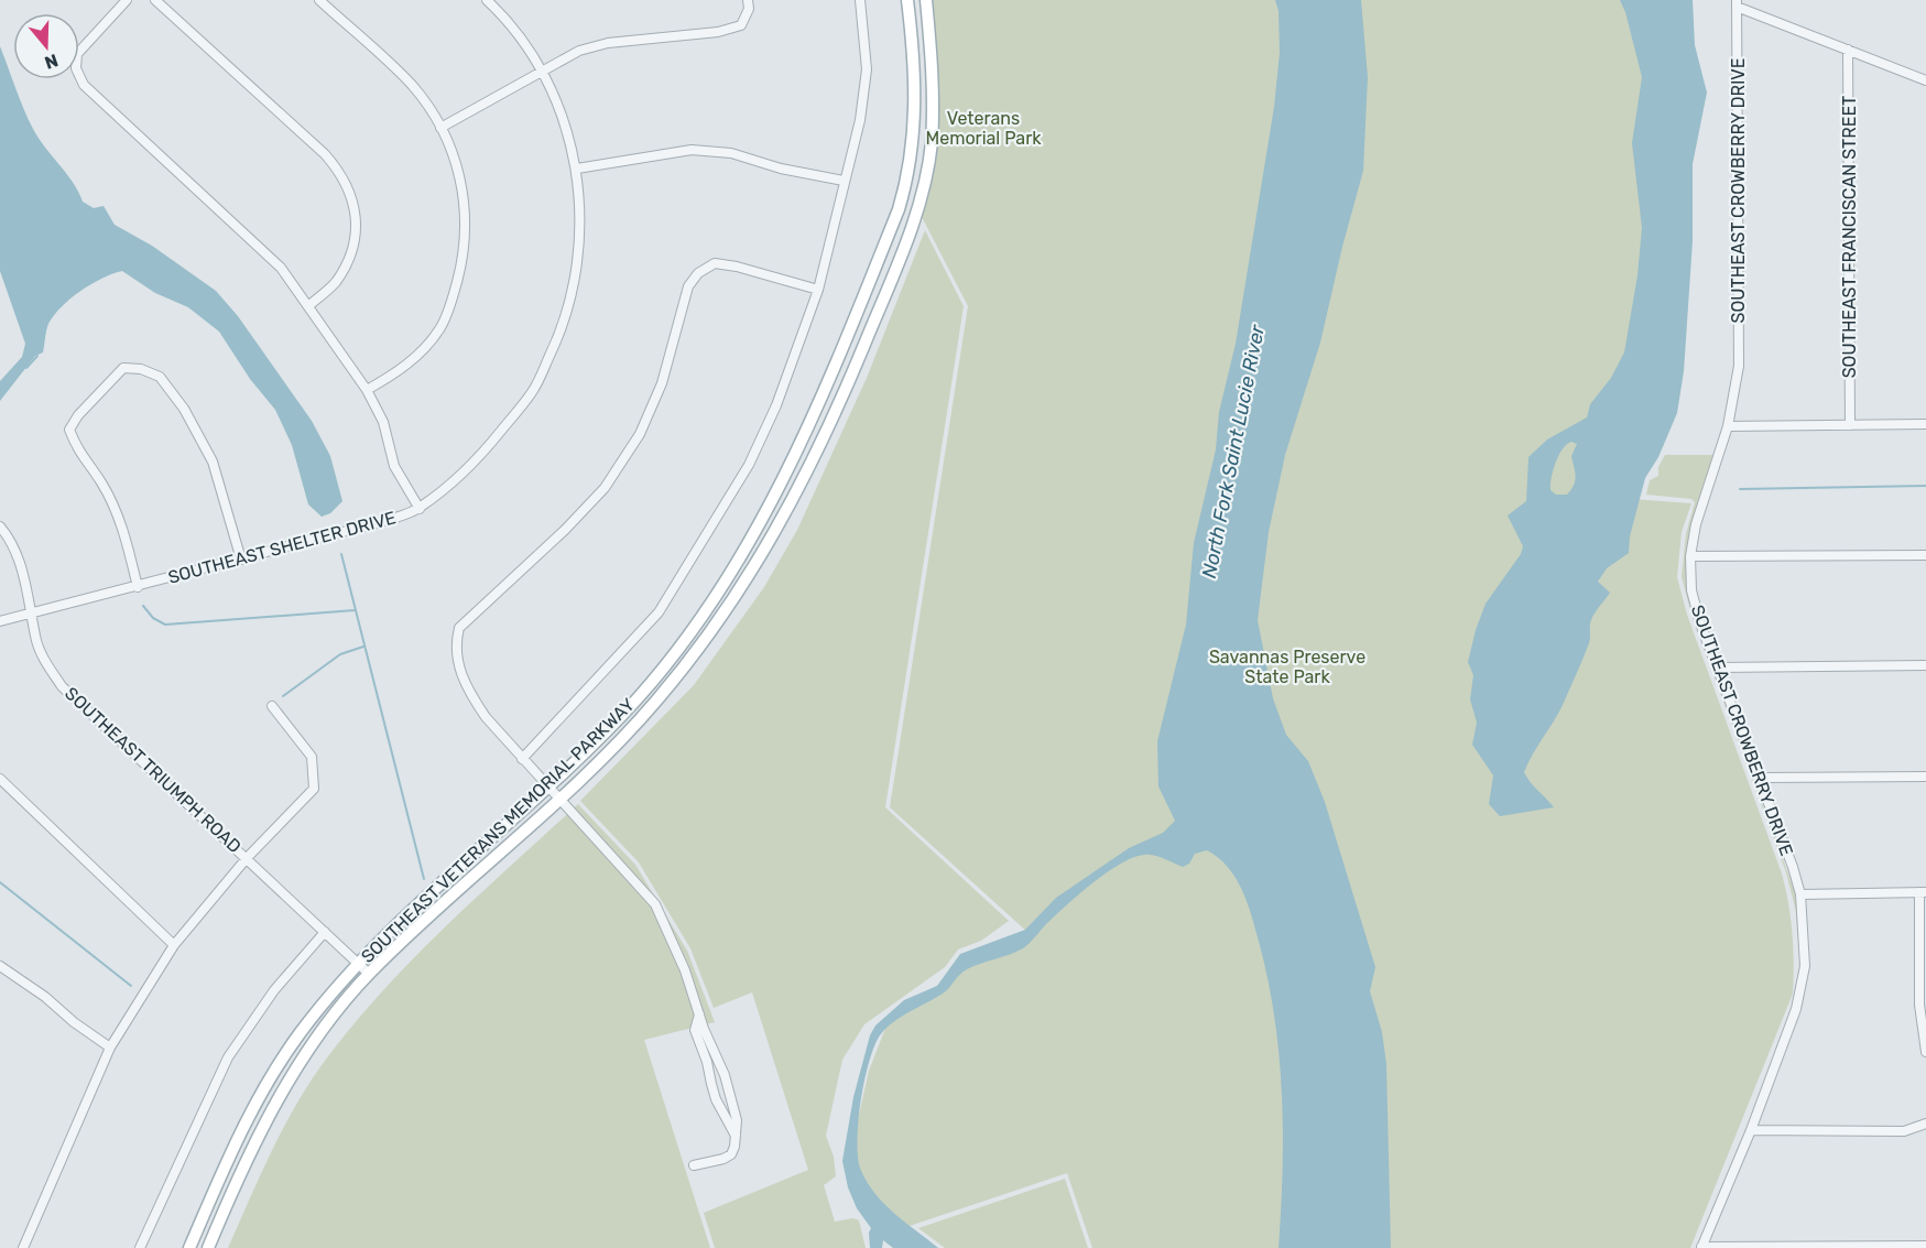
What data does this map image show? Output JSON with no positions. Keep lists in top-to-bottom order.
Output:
{
  "streets": {
    "main road": ["SOUTHEAST VETERANS MEMORIAL PARKWAY"],
    "street": [
      "SOUTHEAST CROWBERRY DRIVE",
      "SOUTHEAST FRANCISCAN STREET",
      "SOUTHEAST SHELTER DRIVE",
      "SOUTHEAST TRIUMPH ROAD"
    ]
  },
  "crossings": [
    ["SOUTHEAST SHELTER DRIVE", "SOUTHEAST TRIUMPH ROAD"],
    ["SOUTHEAST TRIUMPH ROAD", "SOUTHEAST VETERANS MEMORIAL PARKWAY"]
  ],
  "water": ["North Fork Saint Lucie River"],
  "parks": ["Veterans Memorial Park", "Savannas Preserve State Park"],
  "north": "bottom"
}
